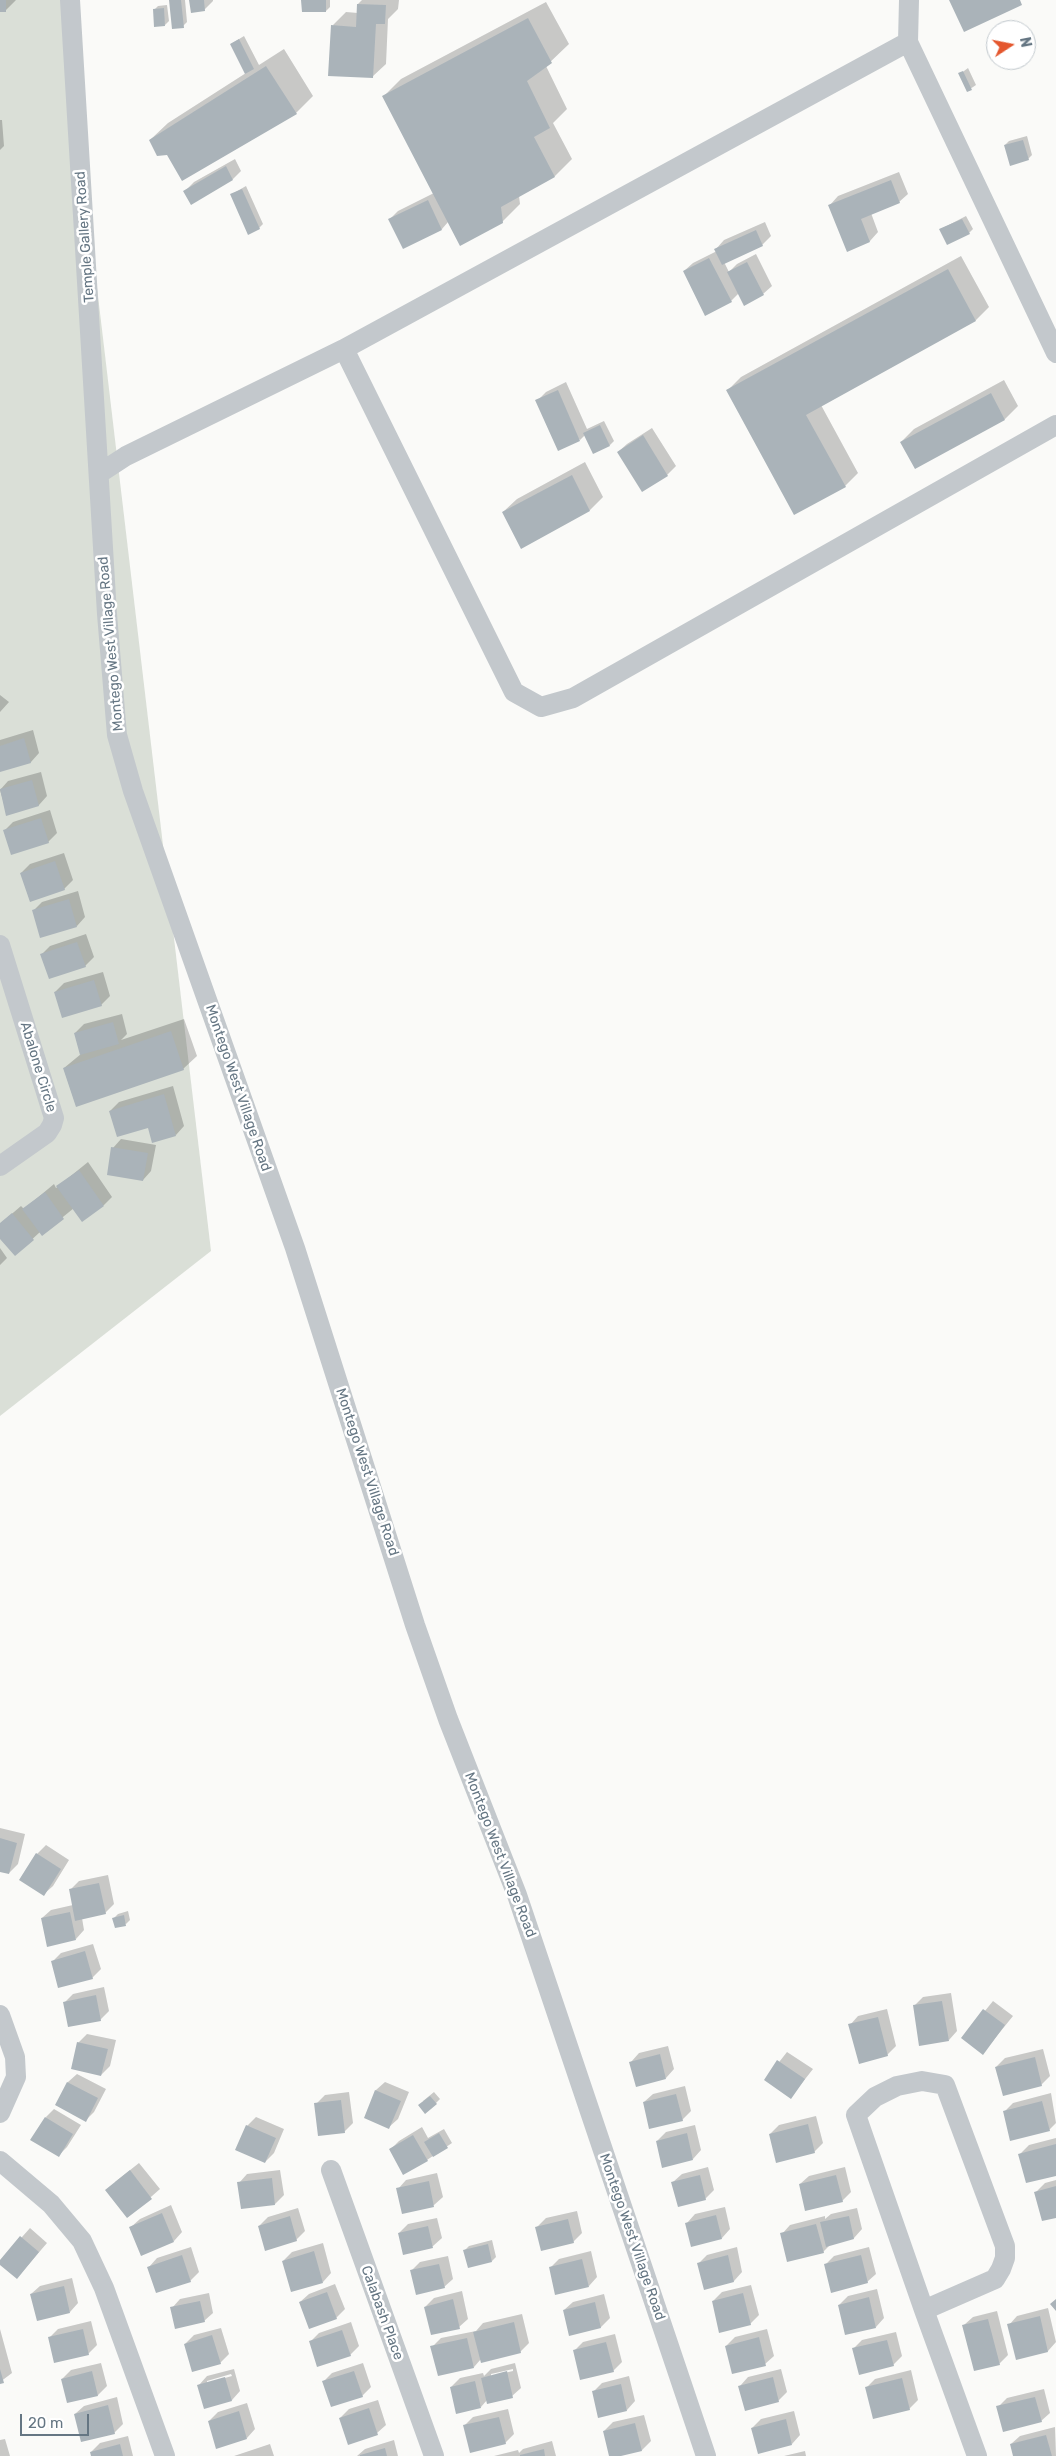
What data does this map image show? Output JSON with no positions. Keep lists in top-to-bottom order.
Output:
{
  "streets": {
    "street": [
      "Temple Gallery Road",
      "Montego West Village Road",
      "Abalone Circle",
      "Calabash Place"
    ]
  },
  "crossings": [
    ["Temple Gallery Road", "Montego West Village Road"]
  ],
  "scale_bar": "20 m",
  "north": "right"
}
